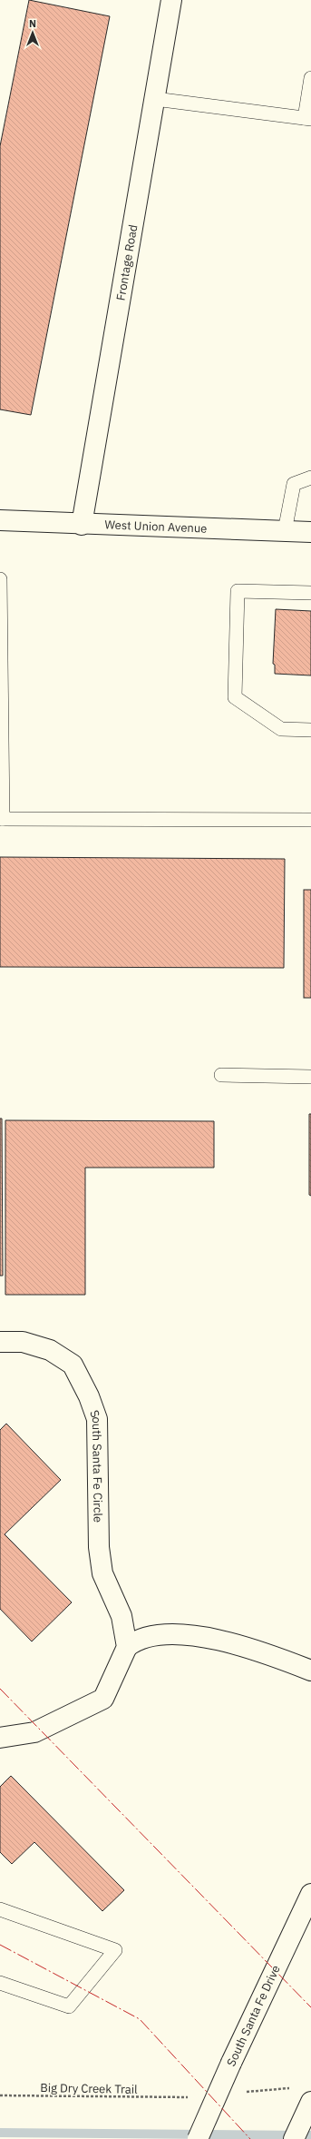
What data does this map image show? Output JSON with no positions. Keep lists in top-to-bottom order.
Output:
{
  "streets": {
    "main road": [
      "Frontage Road",
      "West Union Avenue",
      "South Santa Fe Circle",
      "South Santa Fe Drive"
    ],
    "path": ["Big Dry Creek Trail"]
  },
  "crossings": [
    ["Frontage Road", "West Union Avenue"]
  ],
  "north": "top"
}
